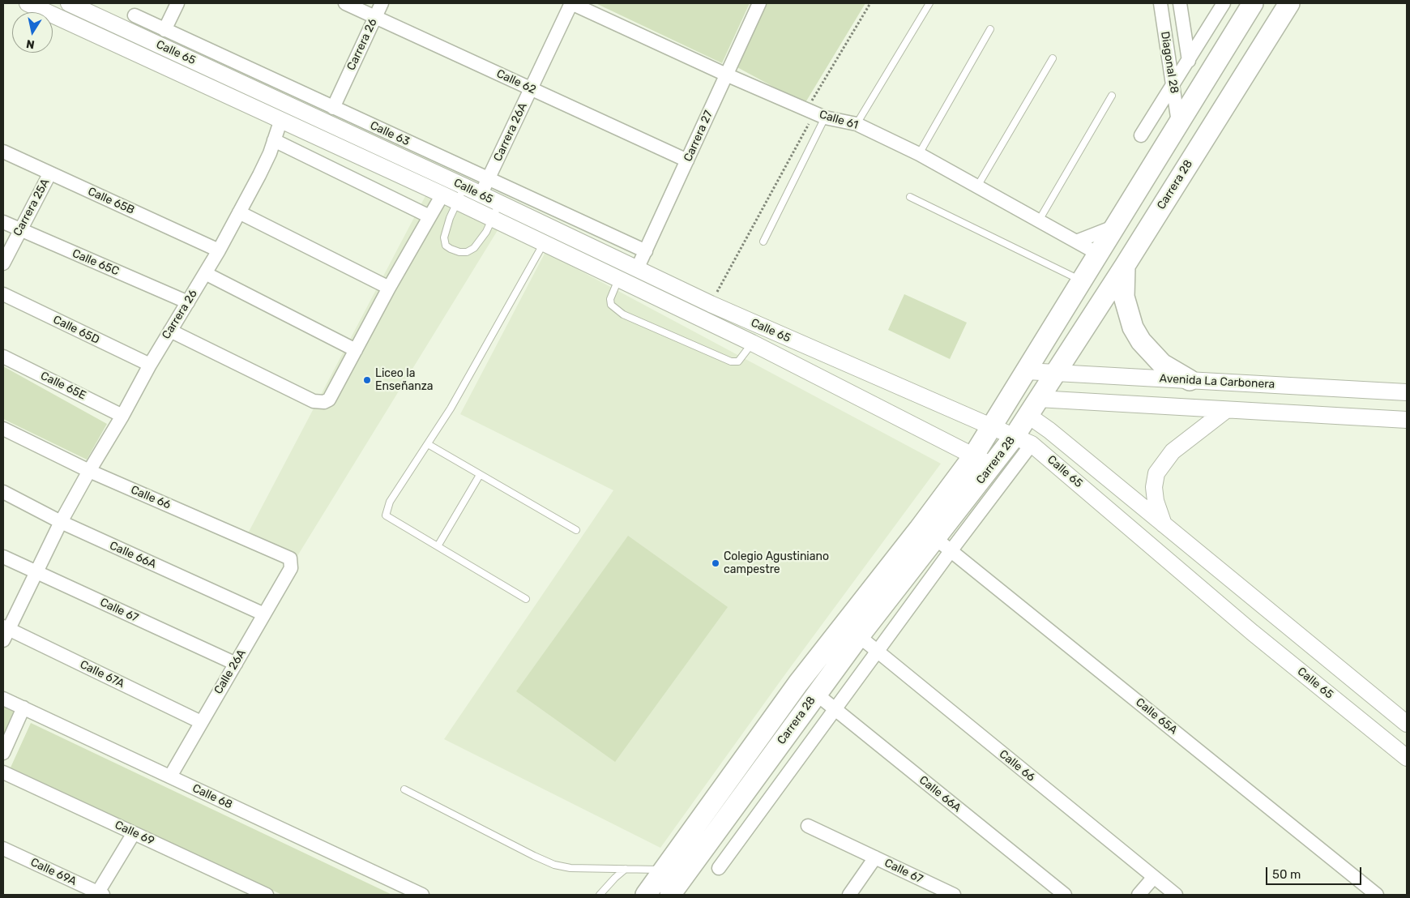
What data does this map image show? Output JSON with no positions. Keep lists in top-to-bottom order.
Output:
{
  "streets": {
    "main road": ["Carrera 28"],
    "street": [
      "Carrera 26",
      "Calle 65",
      "Diagonal 28",
      "Calle 62",
      "Calle 61",
      "Carrera 26A",
      "Calle 63",
      "Carrera 27",
      "Calle 65B",
      "Carrera 25A",
      "Calle 65C",
      "Calle 65D",
      "Avenida La Carbonera",
      "Calle 65E",
      "Calle 66",
      "Calle 66A",
      "Calle 67",
      "Calle 26A",
      "Calle 67A",
      "Calle 65A",
      "Calle 68",
      "Calle 69",
      "Calle 69A"
    ]
  },
  "crossings": [
    ["Carrera 26", "Calle 65"],
    ["Carrera 26", "Calle 62"],
    ["Carrera 26", "Calle 63"],
    ["Carrera 26", "Calle 65B"],
    ["Carrera 26", "Calle 65C"],
    ["Carrera 26", "Calle 65D"],
    ["Carrera 26", "Calle 65E"],
    ["Carrera 26", "Calle 66"],
    ["Carrera 26", "Calle 66A"],
    ["Carrera 26", "Calle 67"],
    ["Carrera 26", "Calle 67A"],
    ["Calle 65", "Carrera 26A"],
    ["Calle 65", "Carrera 27"],
    ["Calle 65", "Carrera 28"],
    ["Diagonal 28", "Carrera 28"],
    ["Calle 62", "Carrera 26A"],
    ["Calle 62", "Carrera 27"],
    ["Calle 61", "Carrera 26A"],
    ["Calle 61", "Carrera 27"],
    ["Calle 61", "Carrera 28"],
    ["Carrera 26A", "Calle 63"],
    ["Calle 63", "Carrera 27"],
    ["Carrera 28", "Avenida La Carbonera"],
    ["Carrera 28", "Calle 66"],
    ["Carrera 28", "Calle 66A"],
    ["Carrera 28", "Calle 65A"],
    ["Calle 65B", "Carrera 25A"],
    ["Carrera 25A", "Calle 65C"],
    ["Calle 66", "Calle 26A"],
    ["Calle 66A", "Calle 26A"],
    ["Calle 67", "Calle 26A"],
    ["Calle 26A", "Calle 67A"],
    ["Calle 26A", "Calle 68"]
  ],
  "places": ["Liceo la Enseñanza", "Colegio Agustiniano campestre"],
  "scale_bar": "50 m",
  "north": "bottom"
}
